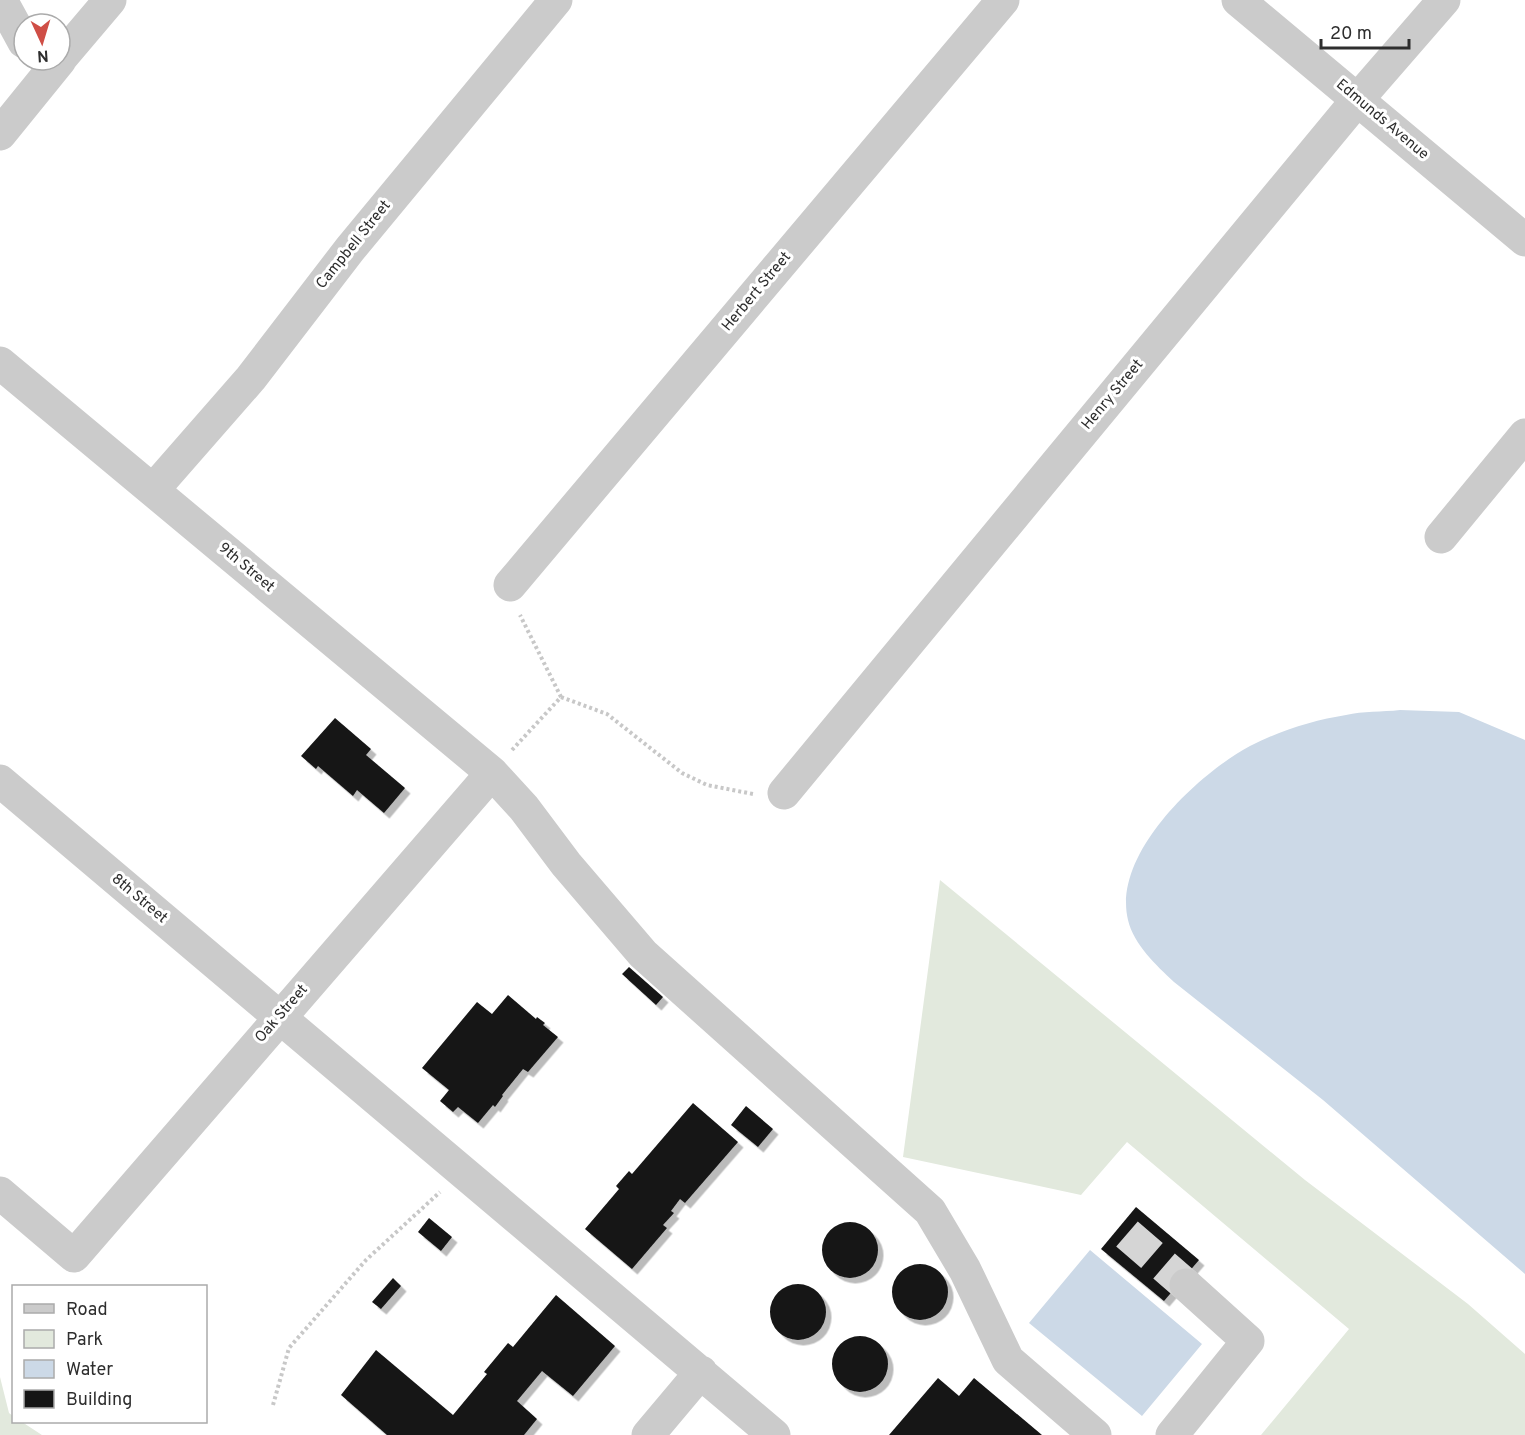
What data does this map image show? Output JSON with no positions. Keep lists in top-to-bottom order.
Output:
{
  "streets": {
    "street": [
      "Edmunds Avenue",
      "Campbell Street",
      "Herbert Street",
      "Henry Street",
      "9th Street",
      "8th Street",
      "Oak Street"
    ]
  },
  "crossings": [
    ["Edmunds Avenue", "Henry Street"],
    ["Campbell Street", "9th Street"],
    ["9th Street", "Oak Street"],
    ["8th Street", "Oak Street"]
  ],
  "legend": [
    "Road",
    "Park",
    "Water",
    "Building"
  ],
  "scale_bar": "20 m",
  "north": "bottom"
}
